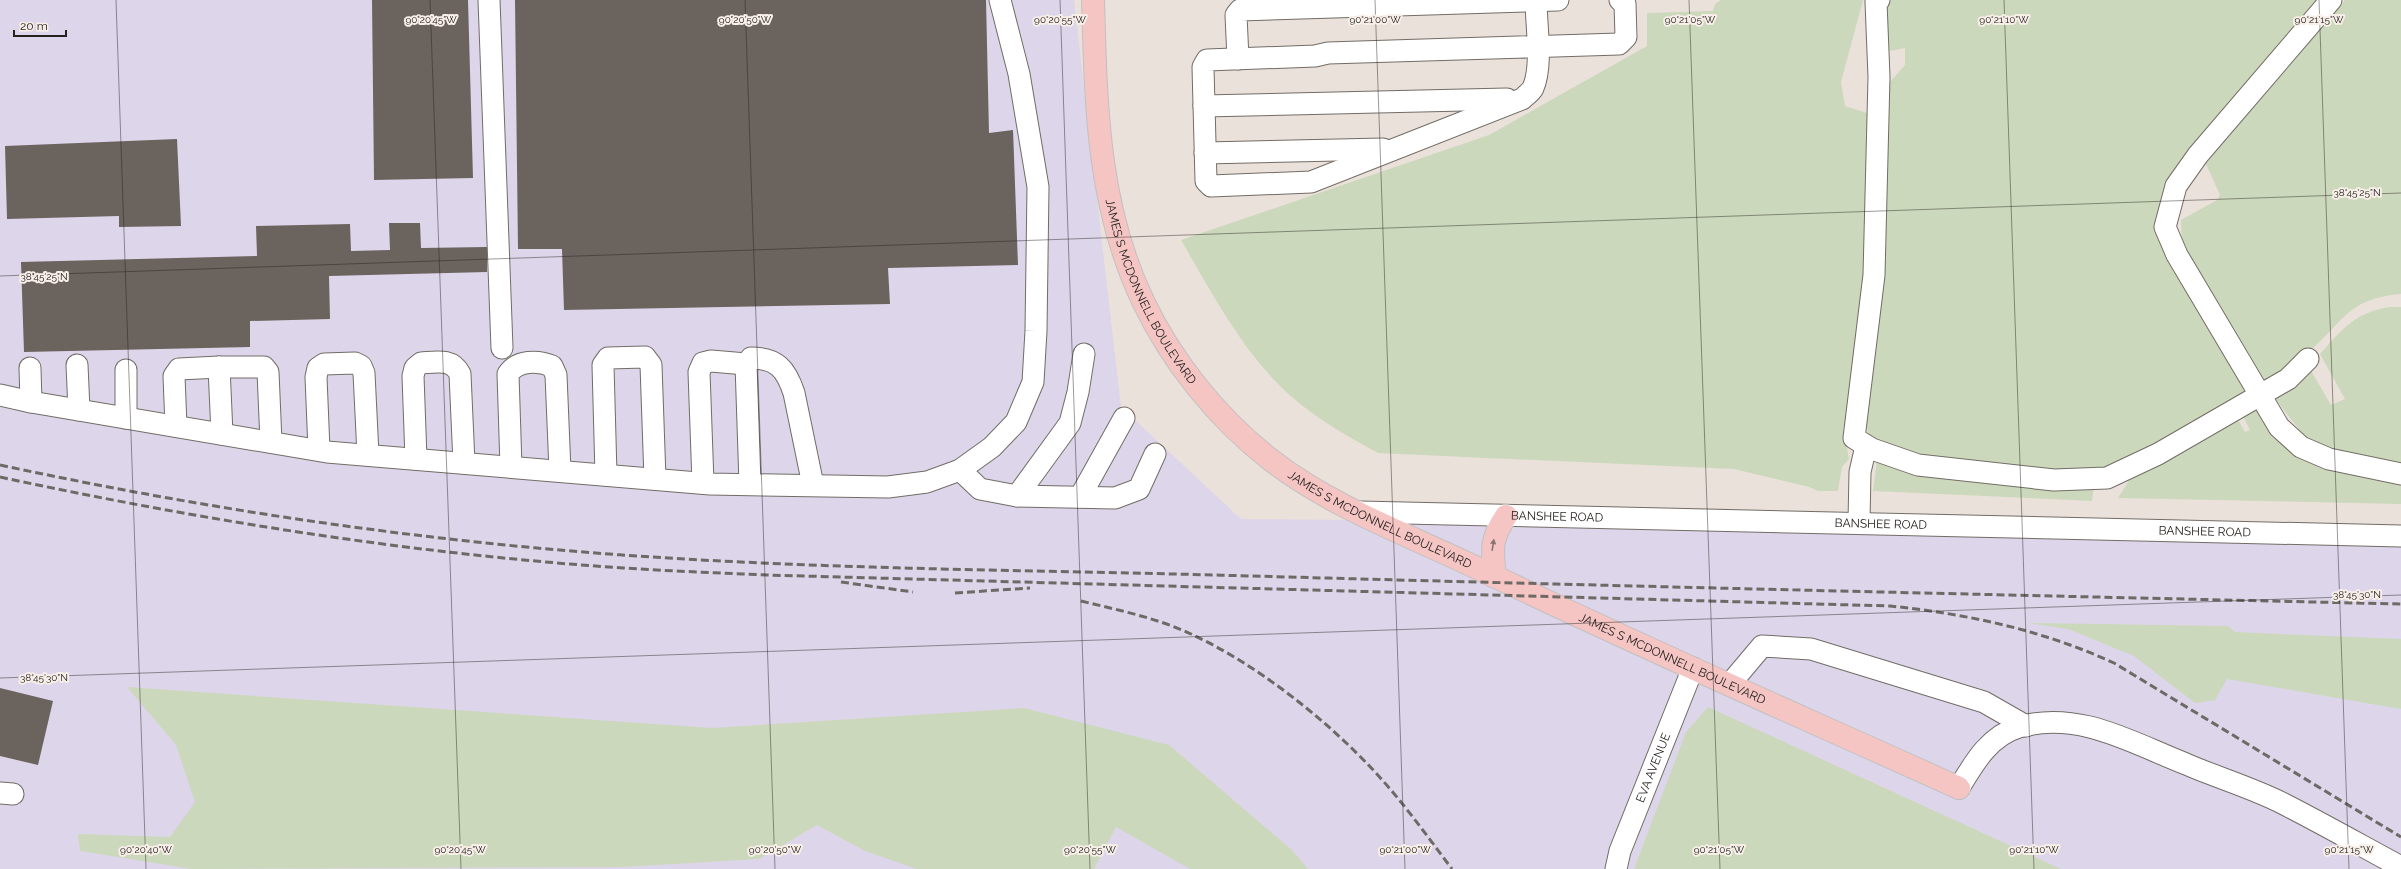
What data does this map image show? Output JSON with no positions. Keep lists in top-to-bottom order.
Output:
{
  "streets": {
    "main road": ["JAMES S MCDONNELL BOULEVARD"],
    "street": ["BANSHEE ROAD", "EVA AVENUE"]
  },
  "crossings": [
    ["JAMES S MCDONNELL BOULEVARD", "BANSHEE ROAD"],
    ["JAMES S MCDONNELL BOULEVARD", "EVA AVENUE"]
  ],
  "scale_bar": "20 m",
  "coordinates": [
    "90°20'45\"W",
    "90°20'50\"W",
    "90°20'55\"W",
    "90°21'00\"W",
    "90°21'05\"W",
    "90°21'10\"W",
    "90°21'15\"W",
    "38°45'25\"N",
    "38°45'30\"N",
    "90°20'40\"W"
  ]
}
